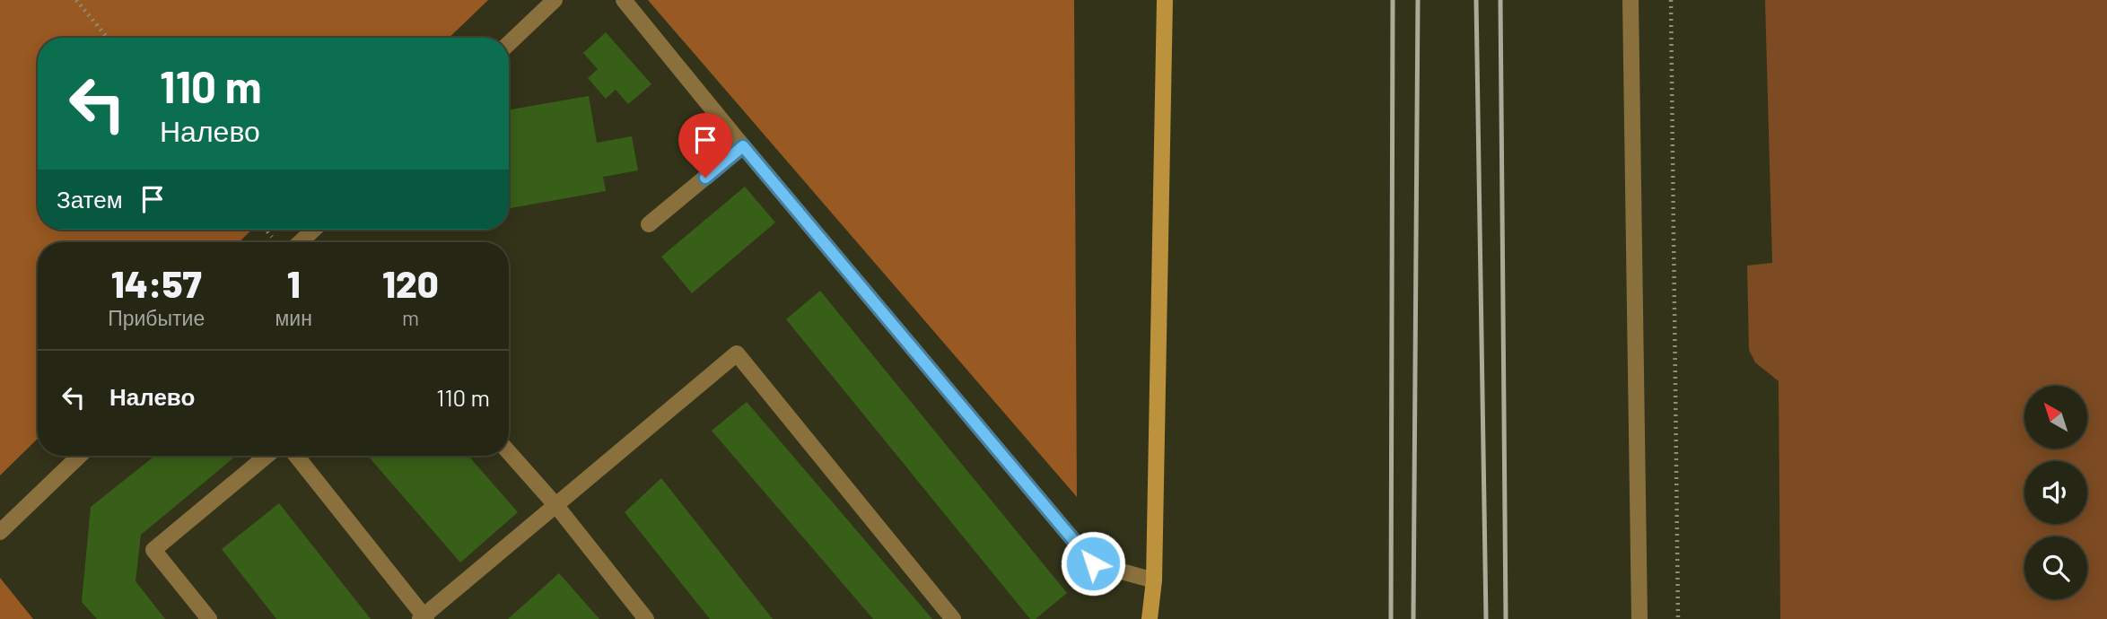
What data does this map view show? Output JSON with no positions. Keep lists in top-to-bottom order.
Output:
{
  "north": "top left",
  "page": {
    "turn": ["110 m", "Налево"],
    "then": "Затем",
    "eta": [
      "14:57",
      "Прибытие",
      "1",
      "мин",
      "120",
      "m"
    ],
    "list": [
      {
        "name": "Налево",
        "value": "110 m"
      }
    ]
  }
}
